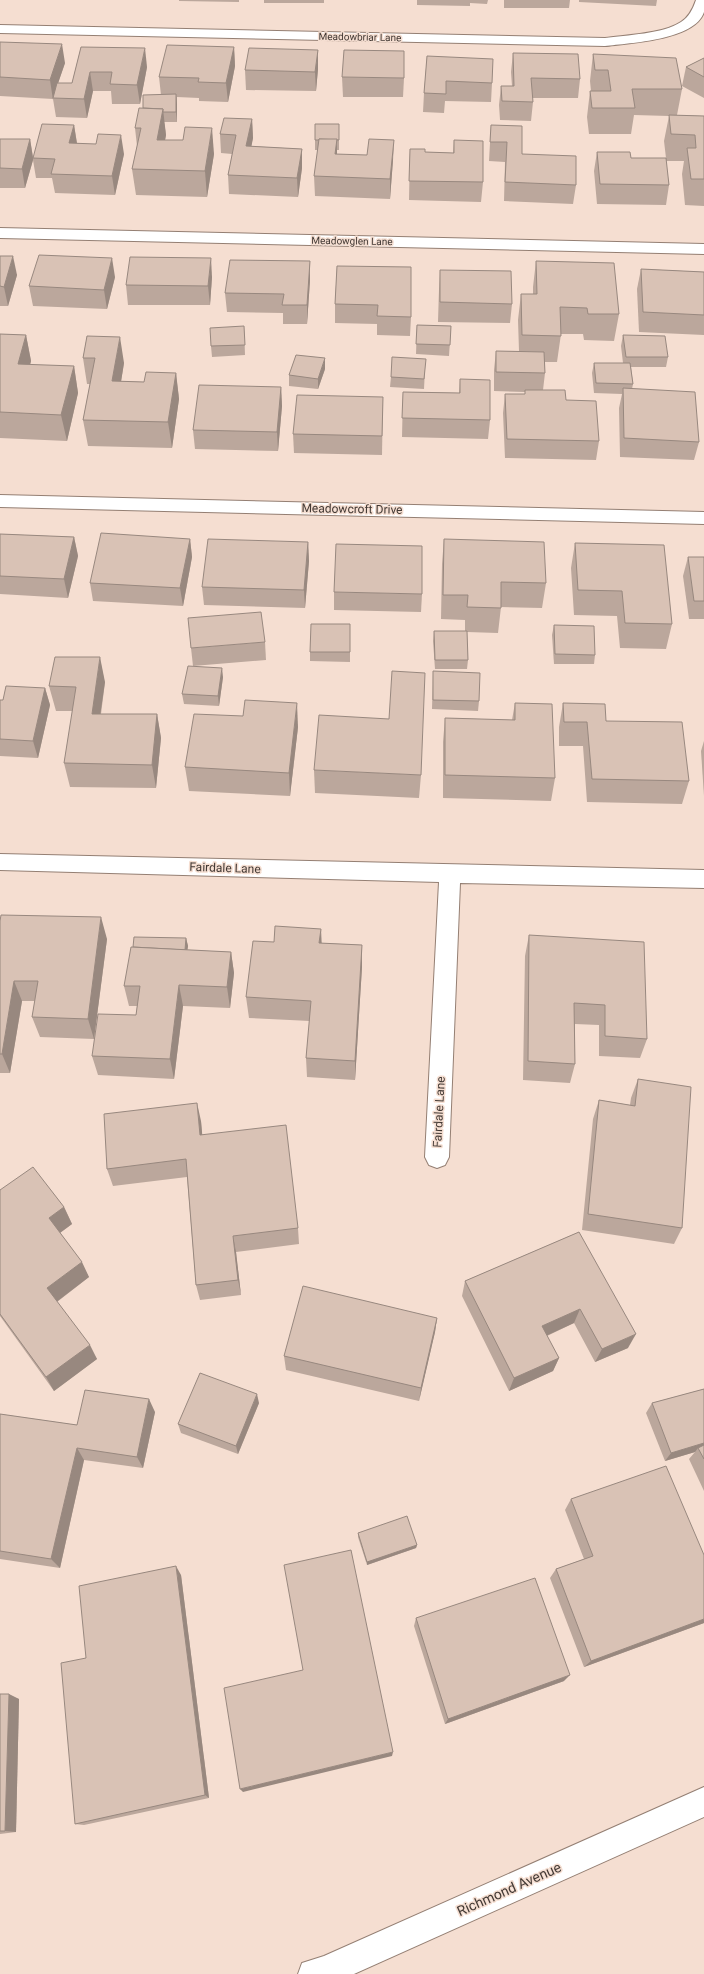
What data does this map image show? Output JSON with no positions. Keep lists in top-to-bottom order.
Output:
{
  "streets": {
    "street": [
      "Meadowbriar Lane",
      "Meadowglen Lane",
      "Meadowcroft Drive",
      "Fairdale Lane",
      "Richmond Avenue"
    ]
  }
}
